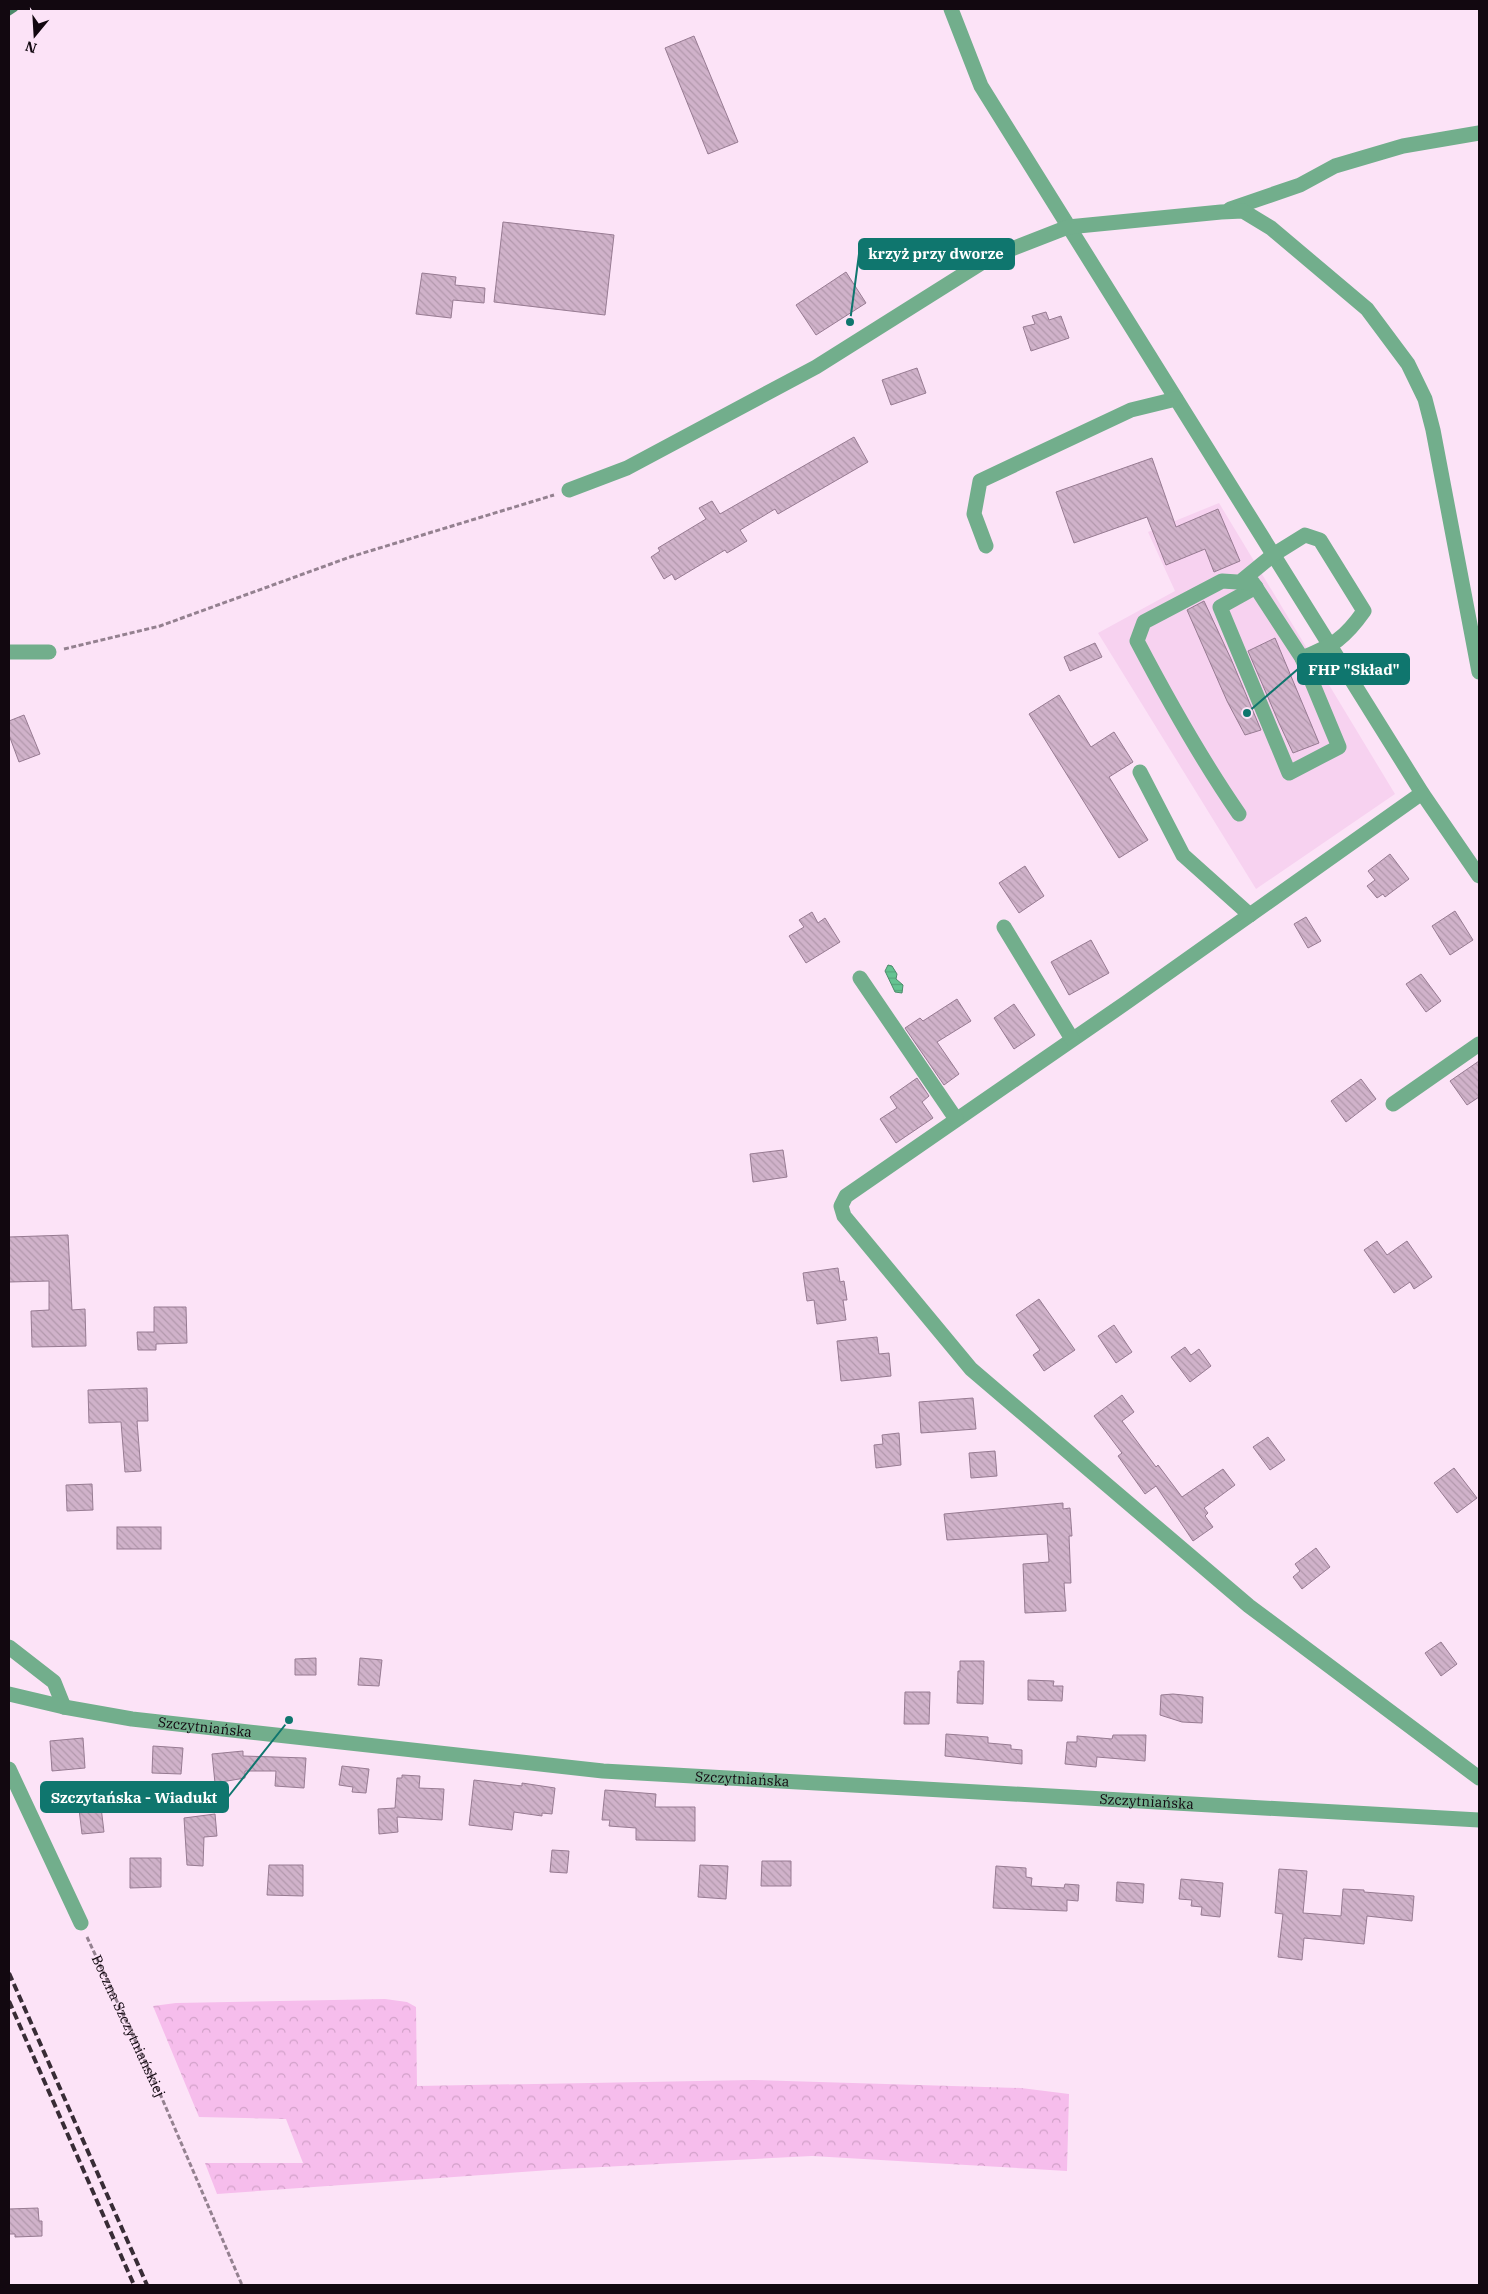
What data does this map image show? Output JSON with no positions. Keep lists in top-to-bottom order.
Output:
{
  "streets": {
    "street": ["Szczytniańska"],
    "path": ["Boczna Szczytniańskiej"]
  },
  "places": ["krzyż przy dworze", "FHP \"Skład\"", "Szczytańska - Wiadukt"],
  "north": "bottom"
}
